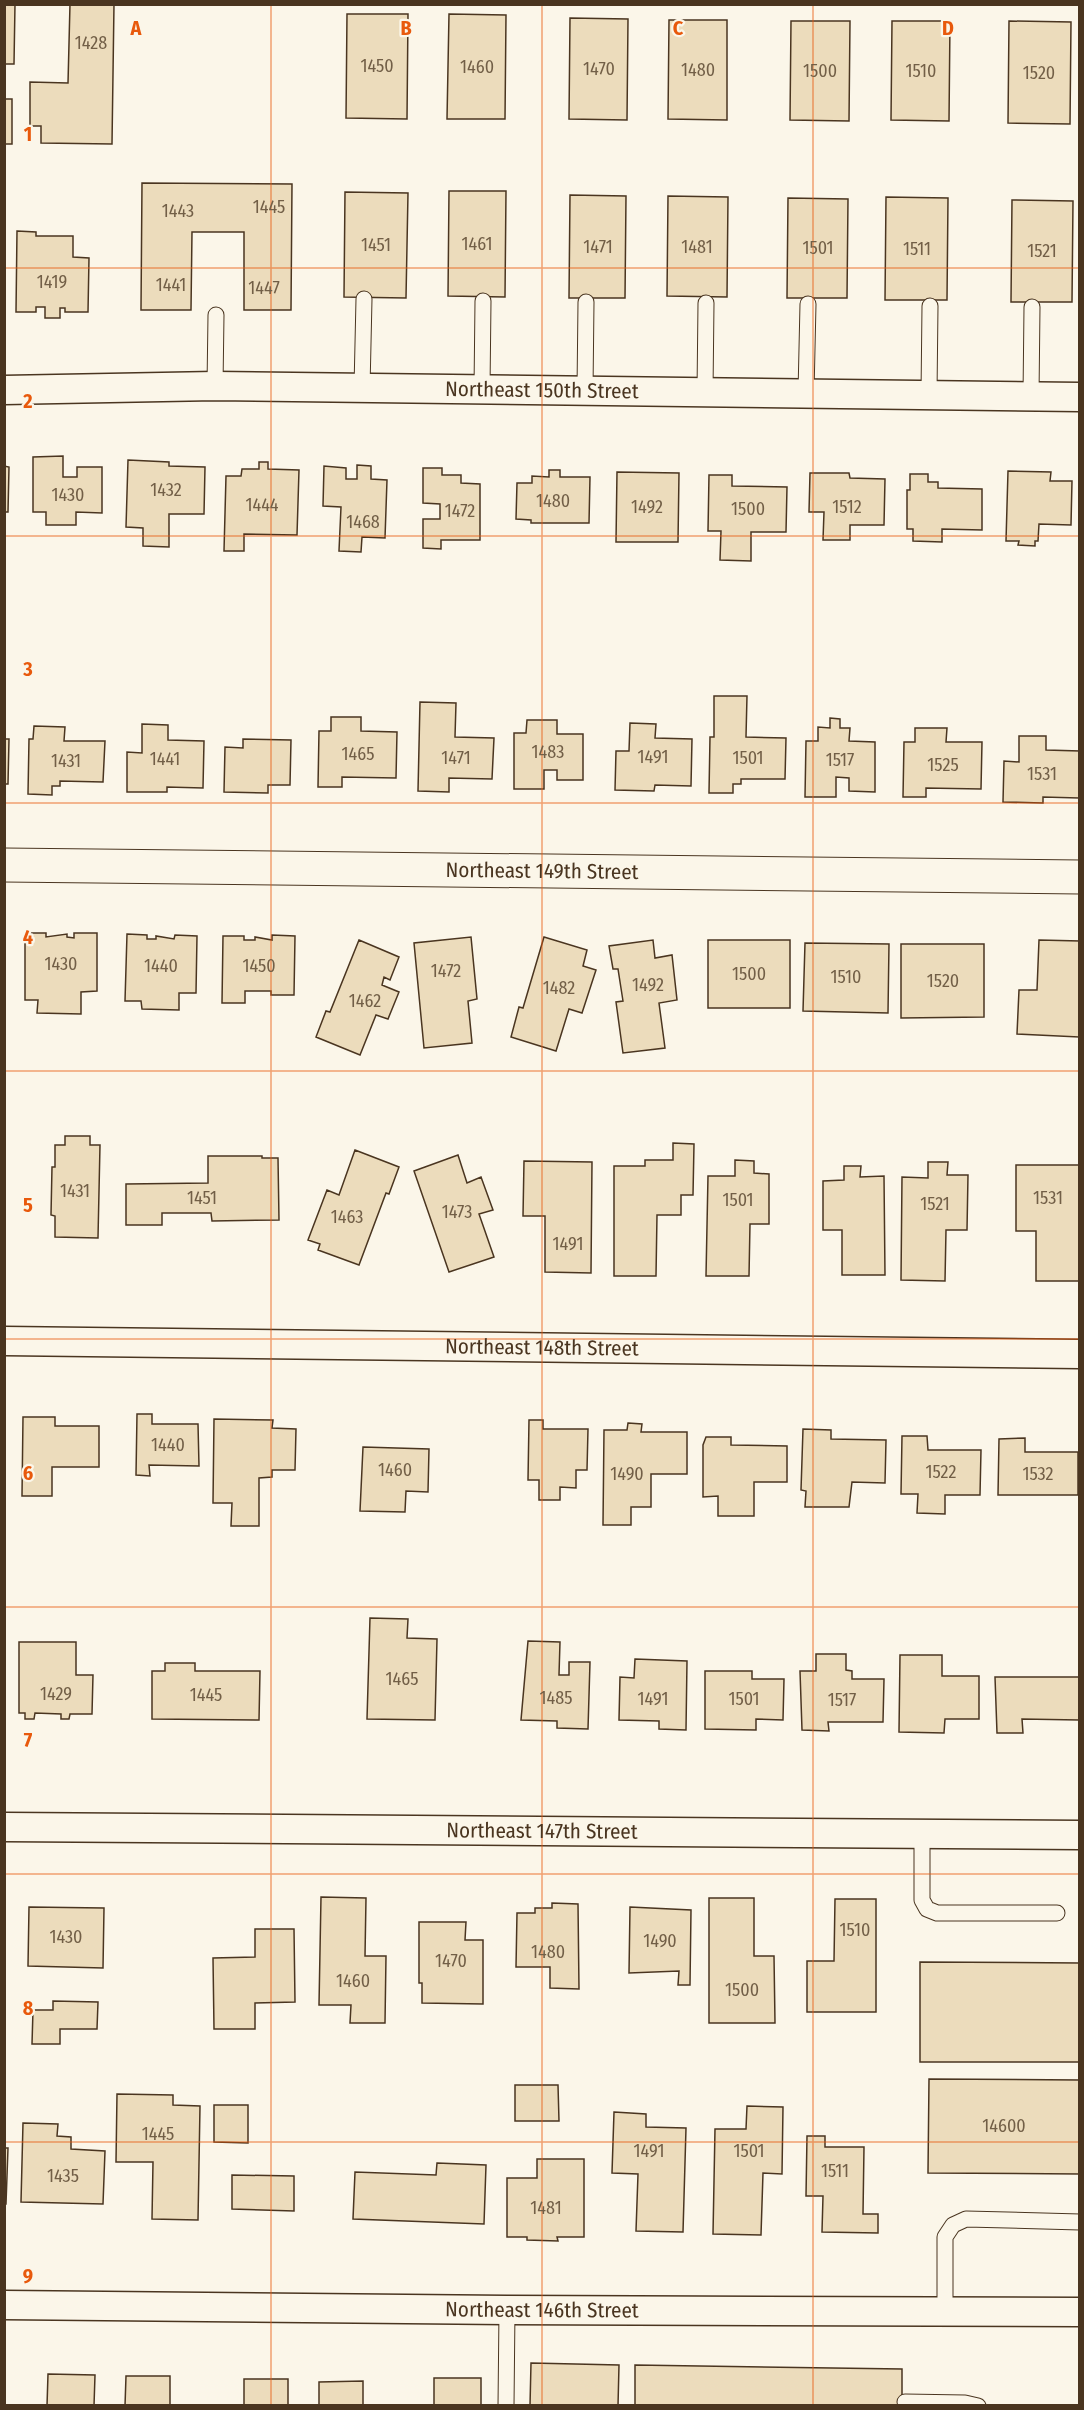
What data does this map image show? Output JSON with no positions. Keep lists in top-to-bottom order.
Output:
{
  "streets": {
    "street": [
      "Northeast 150th Street",
      "Northeast 149th Street",
      "Northeast 148th Street",
      "Northeast 147th Street",
      "Northeast 146th Street"
    ]
  },
  "house_numbers": [
    "1428",
    "1450",
    "1460",
    "1470",
    "1480",
    "1500",
    "1510",
    "1520",
    "1445",
    "1443",
    "1461",
    "1451",
    "1471",
    "1481",
    "1501",
    "1511",
    "1521",
    "1419",
    "1441",
    "1447",
    "1432",
    "1430",
    "1480",
    "1444",
    "1492",
    "1512",
    "1500",
    "1472",
    "1468",
    "1483",
    "1465",
    "1491",
    "1471",
    "1501",
    "1441",
    "1517",
    "1431",
    "1525",
    "1531",
    "1430",
    "1440",
    "1450",
    "1472",
    "1500",
    "1510",
    "1520",
    "1492",
    "1482",
    "1462",
    "1431",
    "1451",
    "1531",
    "1501",
    "1521",
    "1473",
    "1463",
    "1491",
    "1440",
    "1460",
    "1522",
    "1490",
    "1532",
    "1465",
    "1429",
    "1445",
    "1485",
    "1491",
    "1501",
    "1517",
    "1510",
    "1430",
    "1490",
    "1480",
    "1470",
    "1460",
    "1500",
    "14600",
    "1445",
    "1491",
    "1501",
    "1511",
    "1435",
    "1481"
  ],
  "grid": {
    "columns": [
      "A",
      "B",
      "C",
      "D"
    ],
    "rows": [
      "1",
      "2",
      "3",
      "4",
      "5",
      "6",
      "7",
      "8",
      "9"
    ]
  }
}
